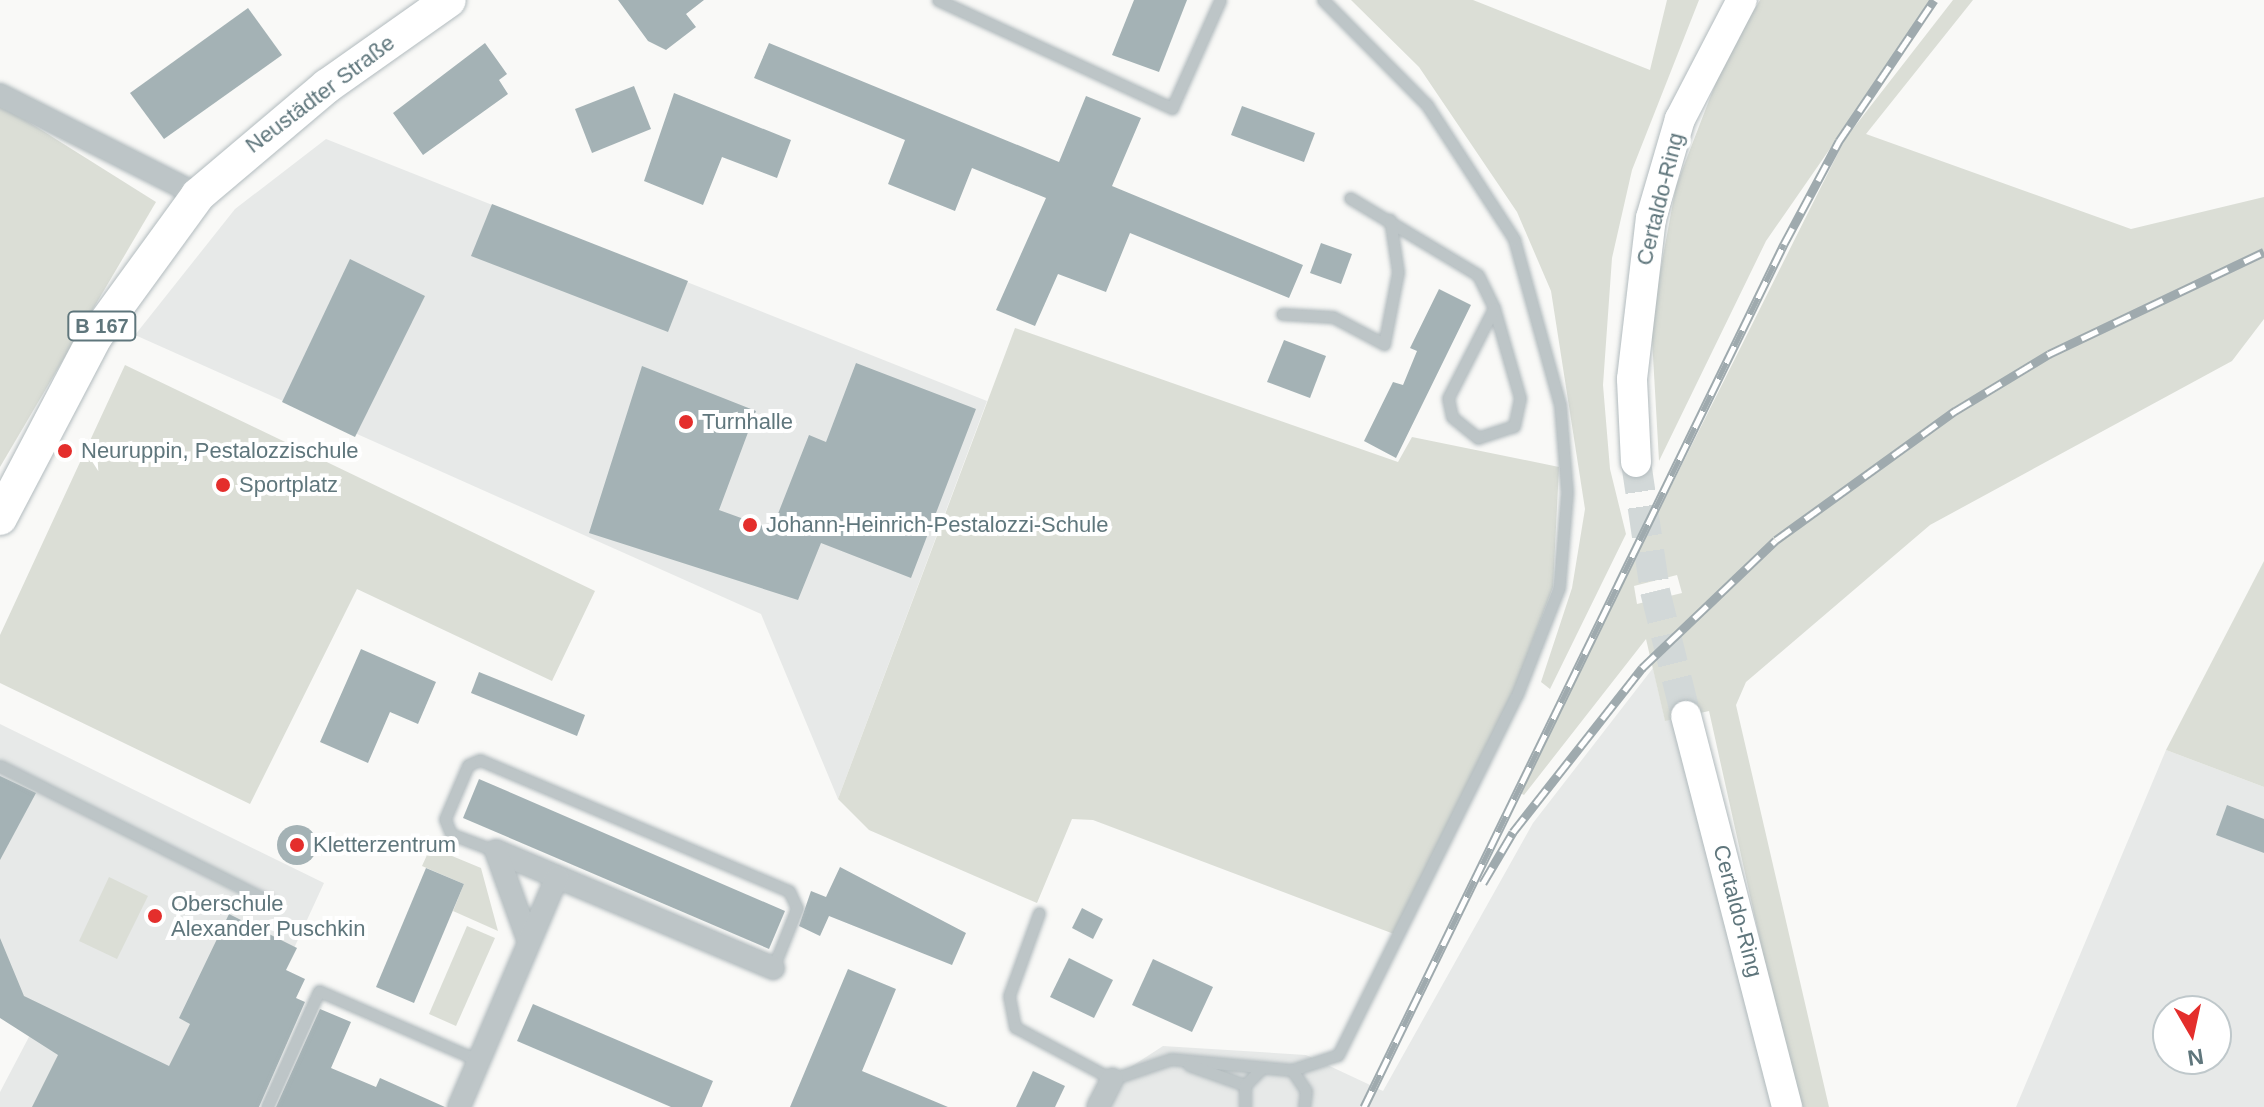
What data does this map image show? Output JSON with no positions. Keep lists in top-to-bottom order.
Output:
{
  "streets": {
    "main road": ["Neustädter Straße", "Certaldo-Ring", "B 167"]
  },
  "crossings": [
    ["Neustädter Straße", "B 167"]
  ],
  "places": [
    "Turnhalle",
    "Neuruppin, Pestalozzischule",
    "Sportplatz",
    "Johann-Heinrich-Pestalozzi-Schule",
    "Kletterzentrum",
    "Oberschule Alexander Puschkin"
  ],
  "north": "bottom"
}
